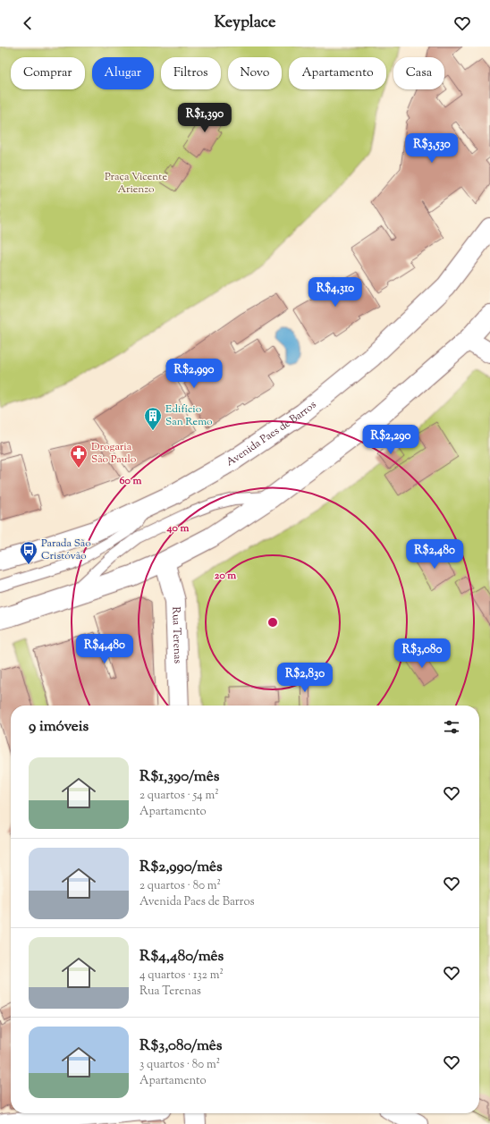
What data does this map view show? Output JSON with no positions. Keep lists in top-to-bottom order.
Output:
{
  "streets": {
    "main road": ["Avenida Paes de Barros", "Rua Terenas"]
  },
  "parks": ["Praça Vicente Arienzo"],
  "places": {
    "building": ["Edifício San Remo"],
    "pharmacy": ["Drogaria São Paulo"],
    "bus stop": ["Parada São Cristóvão"]
  },
  "page": {
    "header": "Keyplace",
    "chip": [
      "Comprar",
      "Alugar",
      "Filtros",
      "Novo",
      "Apartamento",
      "Casa"
    ],
    "price": [
      "R$1,390",
      "R$3,530",
      "R$4,310",
      "R$2,990",
      "R$2,290",
      "R$2,480",
      "R$4,480",
      "R$3,080",
      "R$2,830"
    ],
    "heading": "9 imóveis",
    "list": [
      {
        "name": "R$1,390/mês",
        "note": "2 quartos · 54 m² · Apartamento"
      },
      {
        "name": "R$2,990/mês",
        "note": "2 quartos · 80 m² · Avenida Paes de Barros"
      },
      {
        "name": "R$4,480/mês",
        "note": "4 quartos · 132 m² · Rua Terenas"
      },
      {
        "name": "R$3,080/mês",
        "note": "3 quartos · 80 m² · Apartamento"
      }
    ]
  },
  "rings": ["60 m", "40 m", "20 m"]
}
